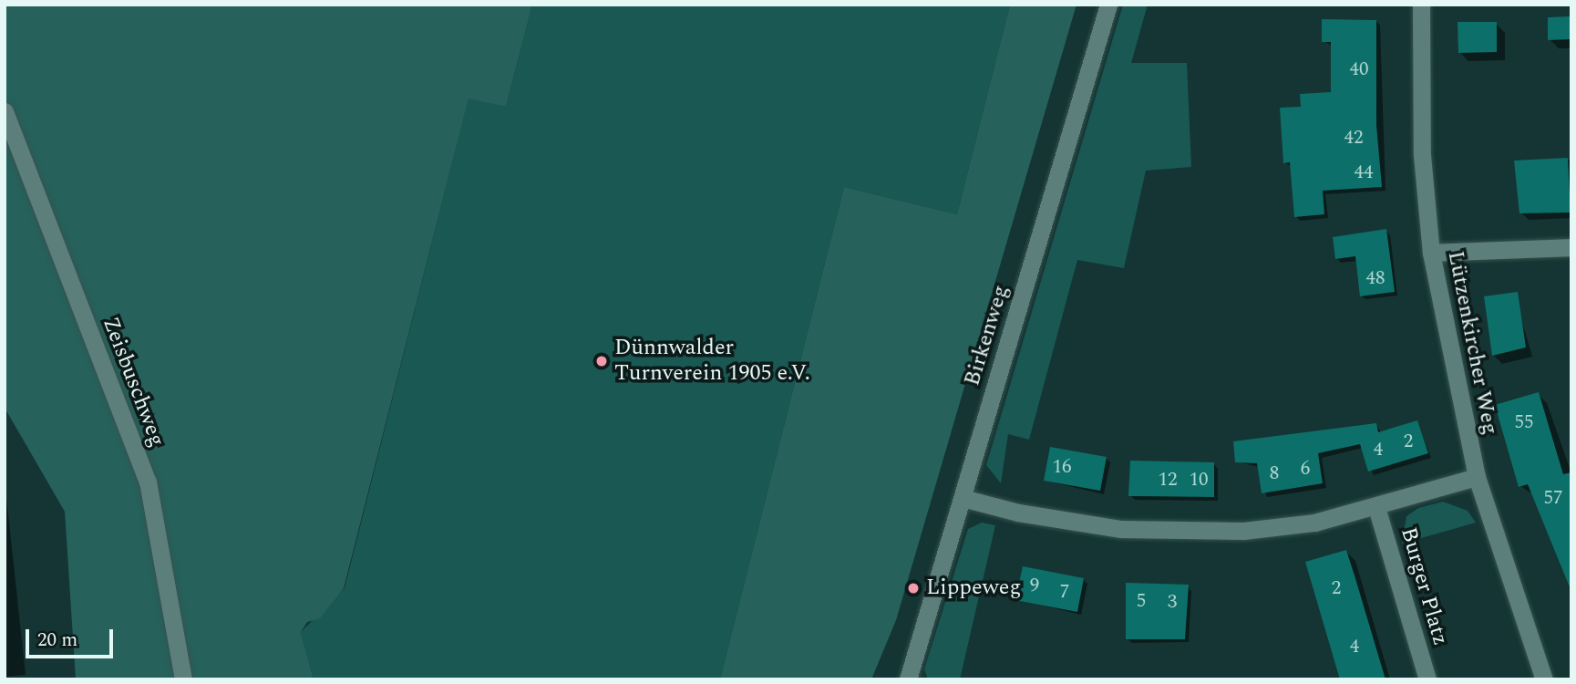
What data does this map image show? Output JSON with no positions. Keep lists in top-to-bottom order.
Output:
{
  "streets": {
    "street": [
      "Birkenweg",
      "Lützenkircher Weg",
      "Zeisbuschweg",
      "Burger Platz"
    ]
  },
  "places": ["Dünnwalder Turnverein 1905 e.V.", "Lippeweg"],
  "house_numbers": [
    "40",
    "42",
    "44",
    "48",
    "55",
    "2",
    "4",
    "16",
    "6",
    "8",
    "12",
    "10",
    "57",
    "9",
    "2",
    "7",
    "5",
    "3",
    "4"
  ],
  "scale_bar": "20 m"
}
